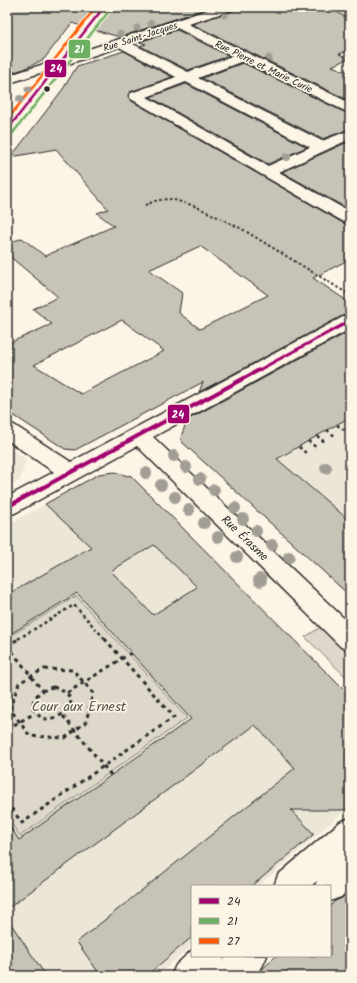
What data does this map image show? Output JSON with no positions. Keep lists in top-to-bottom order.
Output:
{
  "streets": {
    "street": ["Rue Saint-Jacques", "Rue Pierre et Marie Curie", "Rue Érasme"]
  },
  "crossings": [
    ["Rue Saint-Jacques", "Rue Pierre et Marie Curie"]
  ],
  "parks": ["Cour aux Ernest"],
  "lines": ["transit line 24", "transit line 27", "transit line 21"],
  "legend": ["24", "21", "27"]
}
